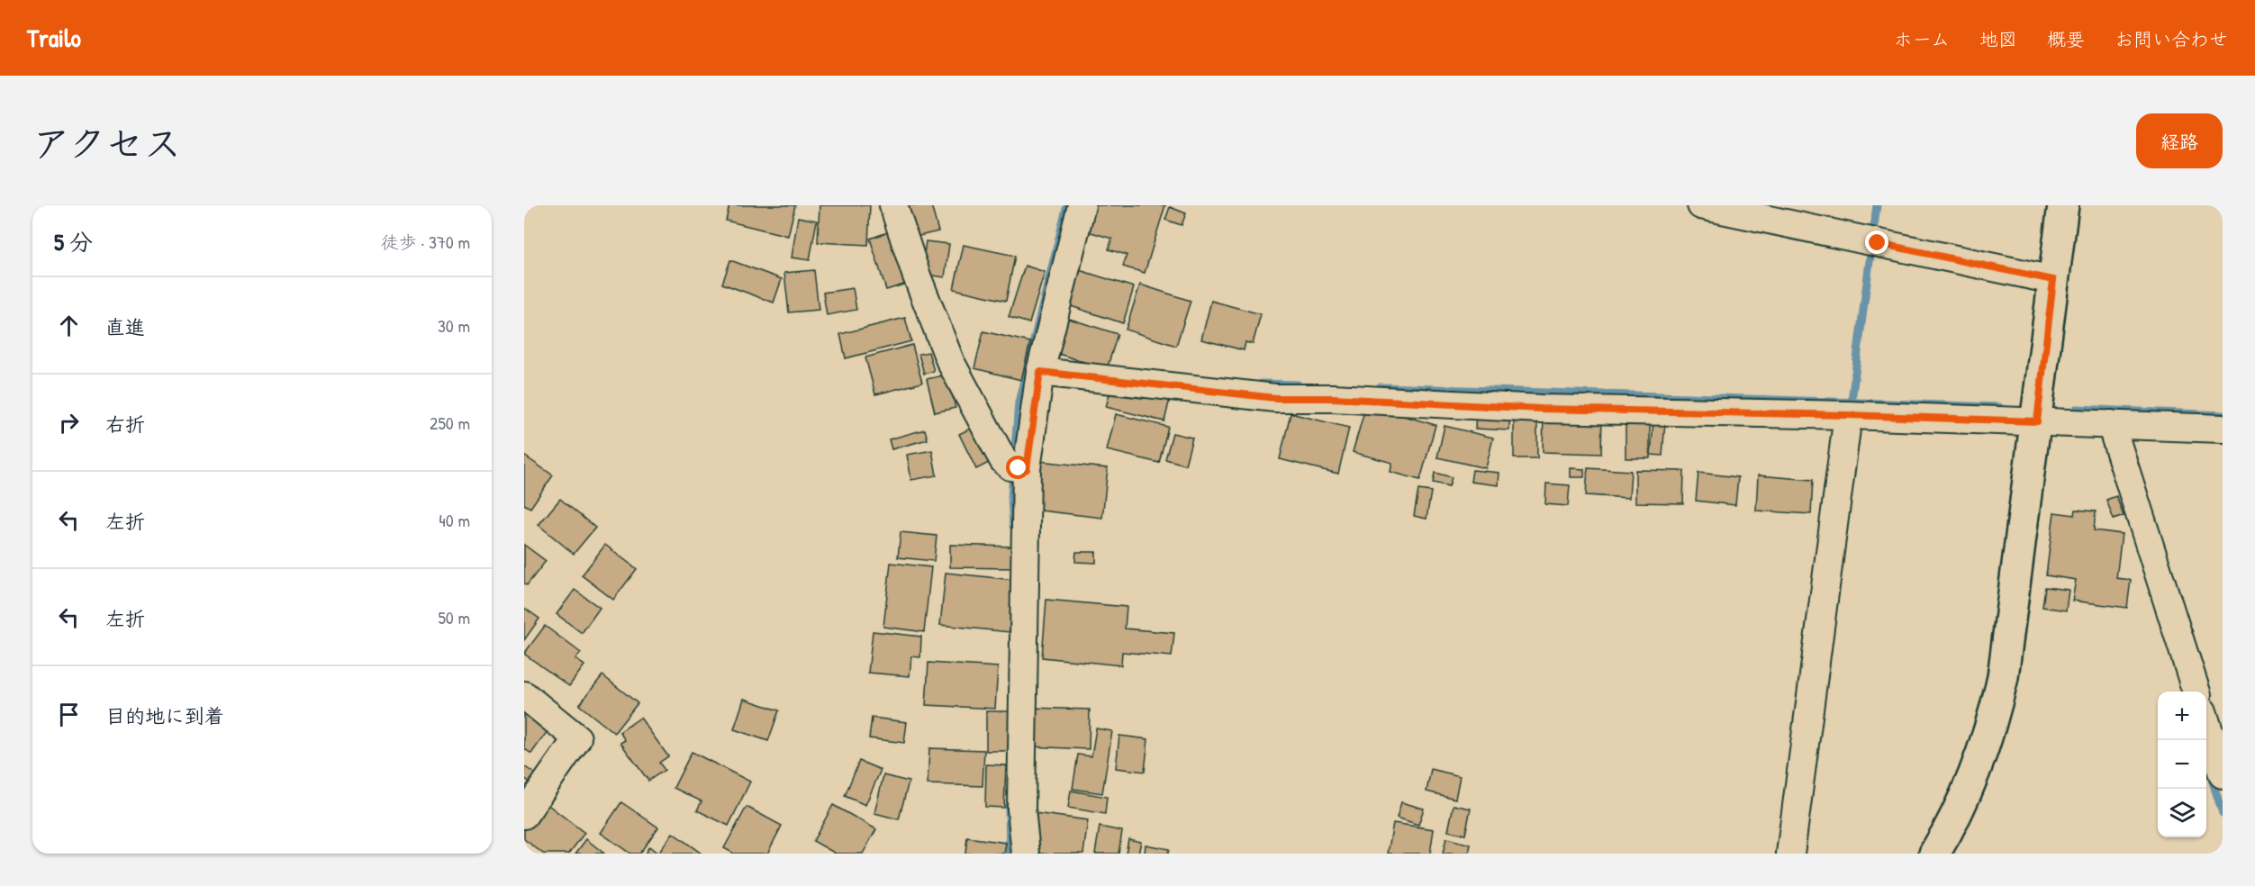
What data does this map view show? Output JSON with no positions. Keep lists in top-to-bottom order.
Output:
{
  "page": {
    "header": "Trailo",
    "nav": [
      "ホーム",
      "地図",
      "概要",
      "お問い合わせ"
    ],
    "title": "アクセス",
    "buttons": "経路",
    "heading": ["5 分", "徒歩 · 370 m"],
    "list": [
      ["直進", "30 m"],
      ["右折", "250 m"],
      ["左折", "40 m"],
      ["左折", "50 m"],
      "目的地に到着"
    ],
    "map_buttons": ["+", "−"]
  }
}
